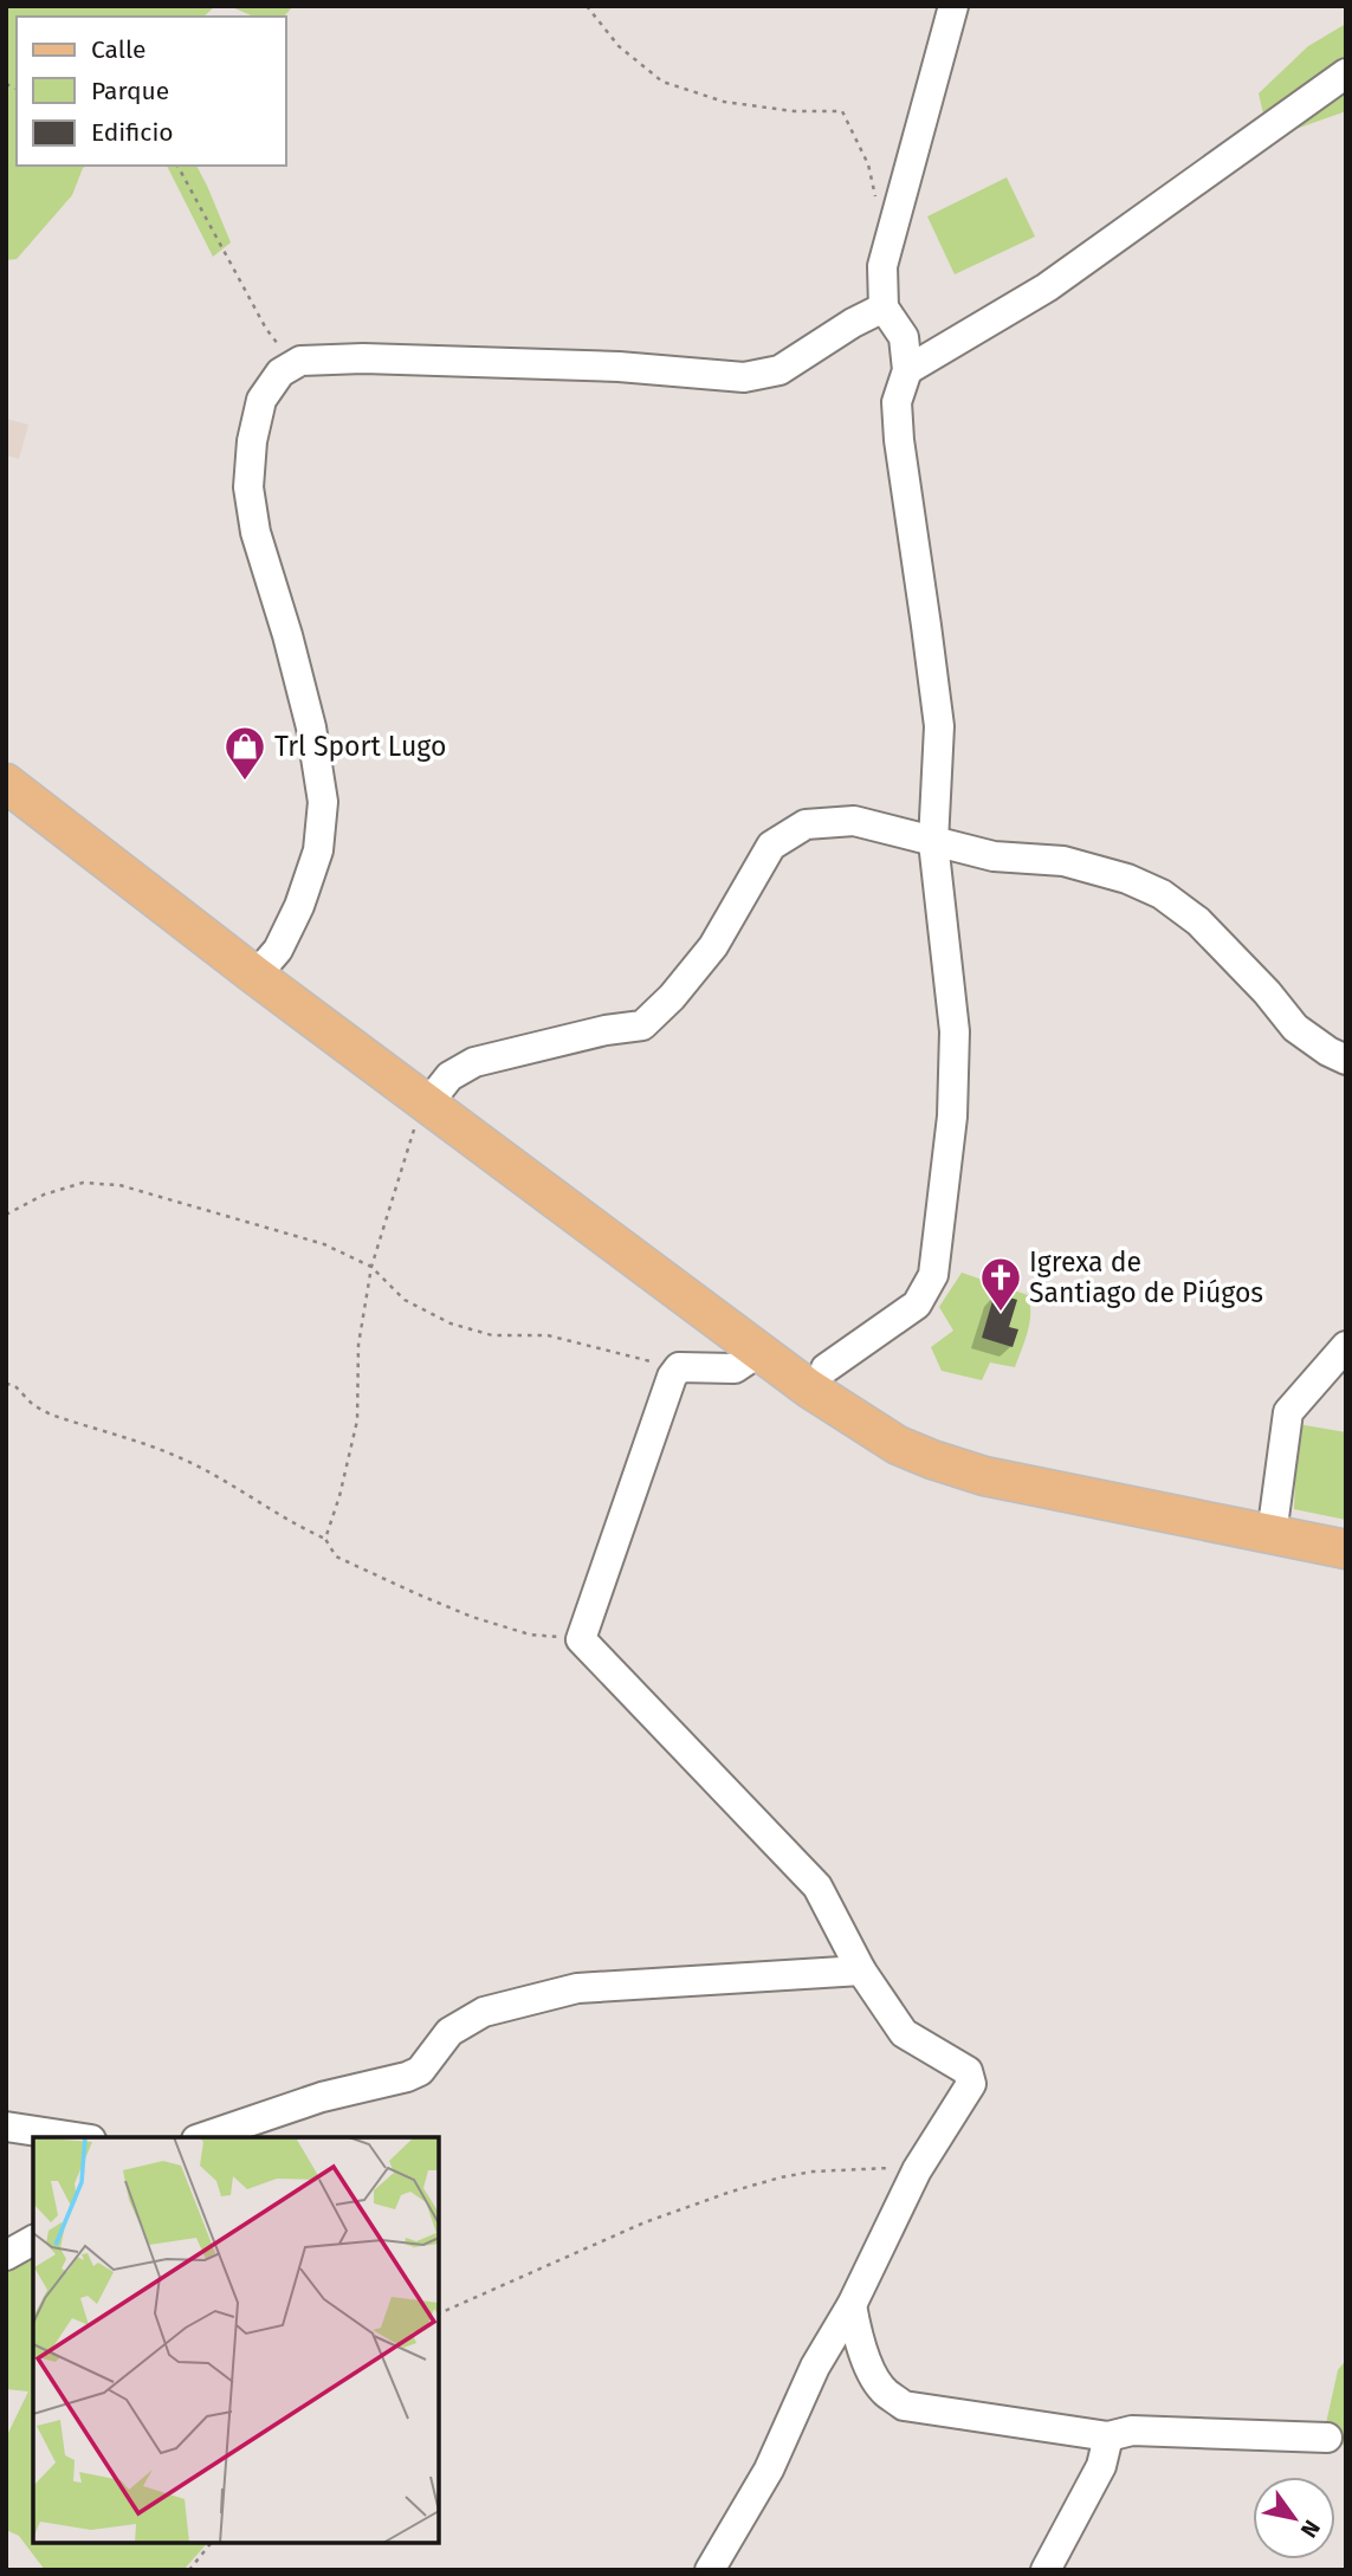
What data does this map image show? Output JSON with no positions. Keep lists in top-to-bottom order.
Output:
{
  "places": {
    "shop": ["Trl Sport Lugo"],
    "church": ["Igrexa de Santiago de Piúgos"]
  },
  "legend": ["Calle", "Parque", "Edificio"],
  "north": "bottom right"
}
